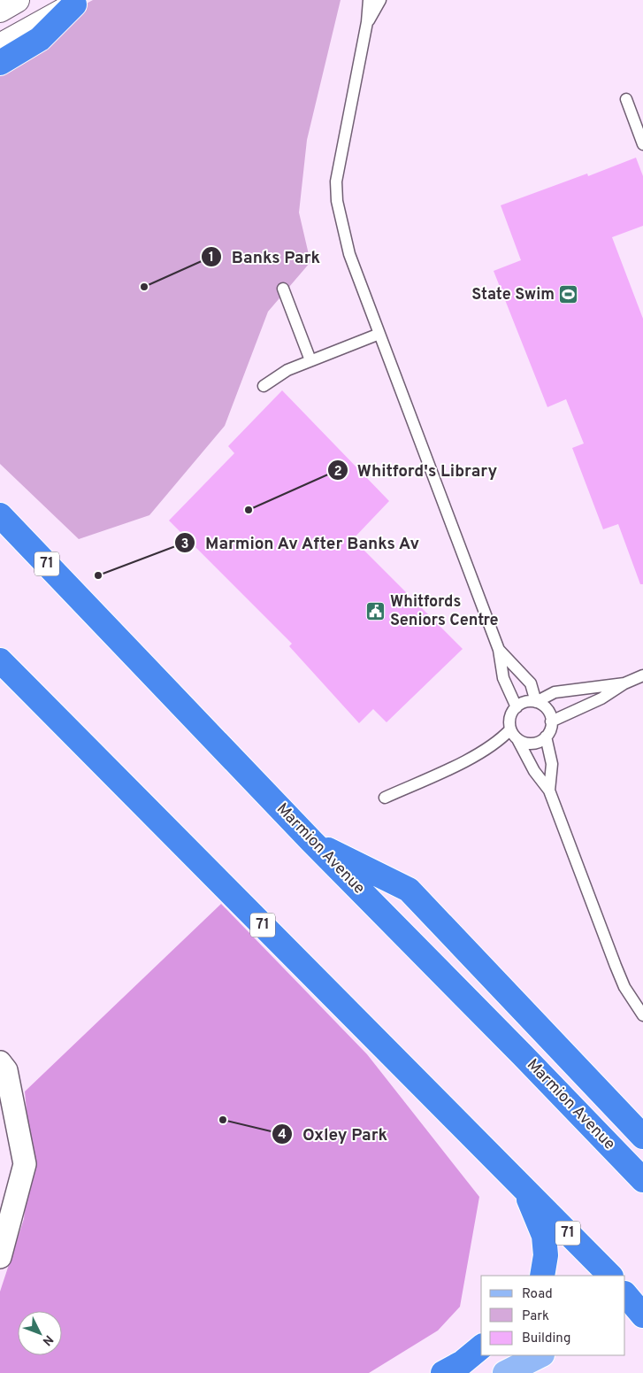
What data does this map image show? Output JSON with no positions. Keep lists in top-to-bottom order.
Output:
{
  "streets": {
    "highway": ["71", "Marmion Avenue"]
  },
  "places": {
    "other": [
      "Banks Park",
      "Whitford's Library",
      "Marmion Av After Banks Av",
      "Oxley Park"
    ],
    "sports": ["State Swim"],
    "public building": ["Whitfords Seniors Centre"]
  },
  "legend": ["Road", "Park", "Building"],
  "north": "bottom right"
}
